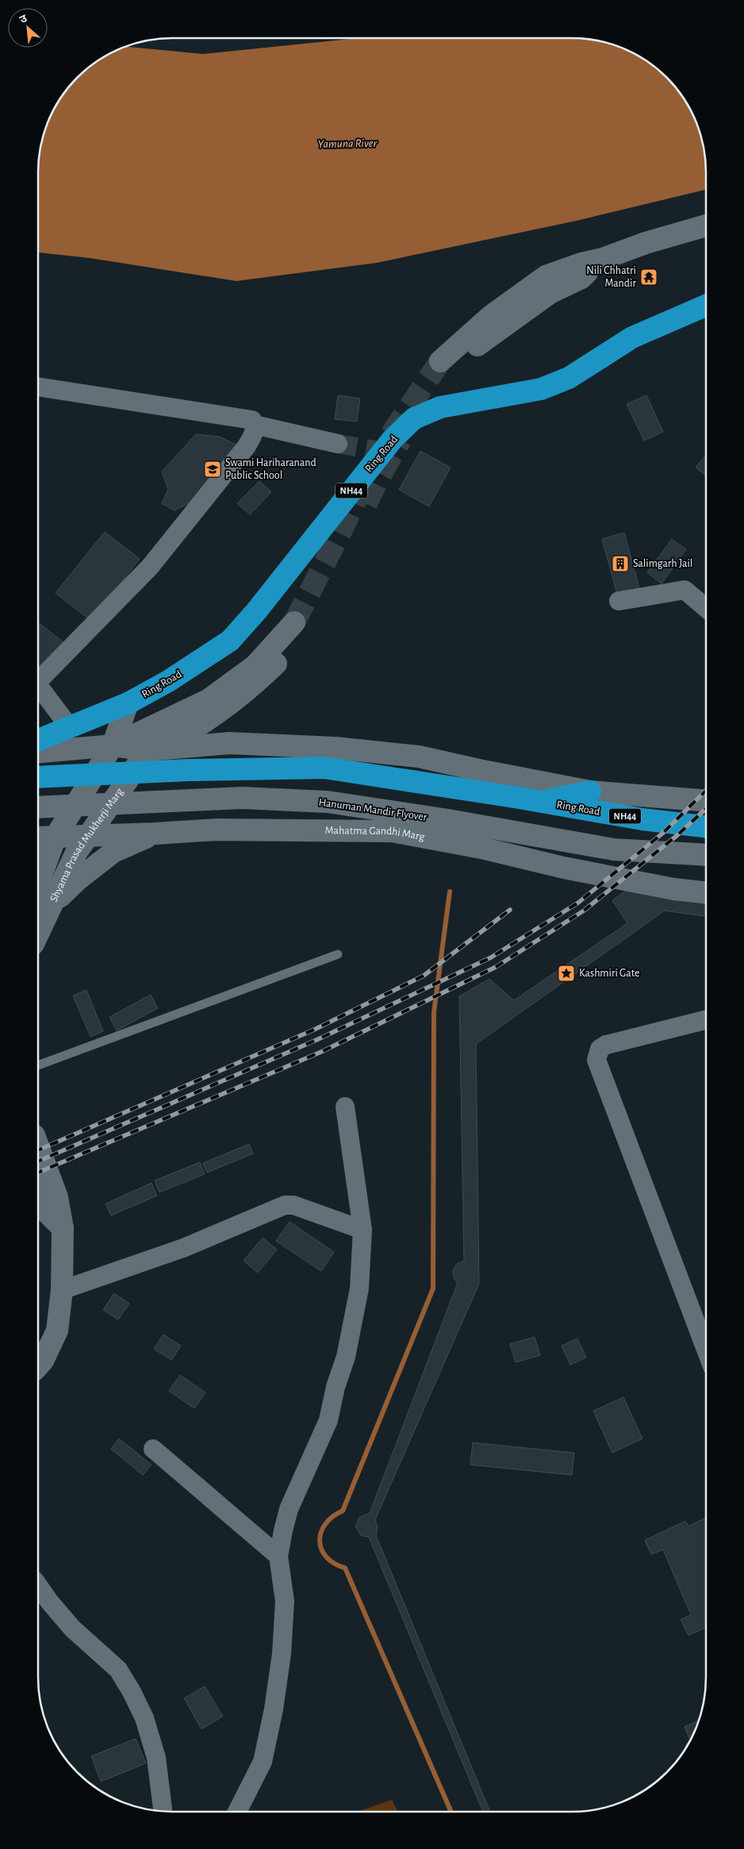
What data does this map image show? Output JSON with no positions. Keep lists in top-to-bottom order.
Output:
{
  "streets": {
    "highway": ["Ring Road", "NH44"],
    "street": ["Hanuman Mandir Flyover", "Mahatma Gandhi Marg", "Shyama Prasad Mukherji Marg"]
  },
  "crossings": [
    ["Ring Road", "Shyama Prasad Mukherji Marg"],
    ["Mahatma Gandhi Marg", "Shyama Prasad Mukherji Marg"]
  ],
  "water": ["Yamuna River"],
  "places": {
    "temple": ["Nili Chhatri Mandir"],
    "school or university": ["Swami Hariharanand Public School"],
    "building": ["Salimgarh Jail"],
    "place": ["Kashmiri Gate"]
  },
  "north": "top left"
}
